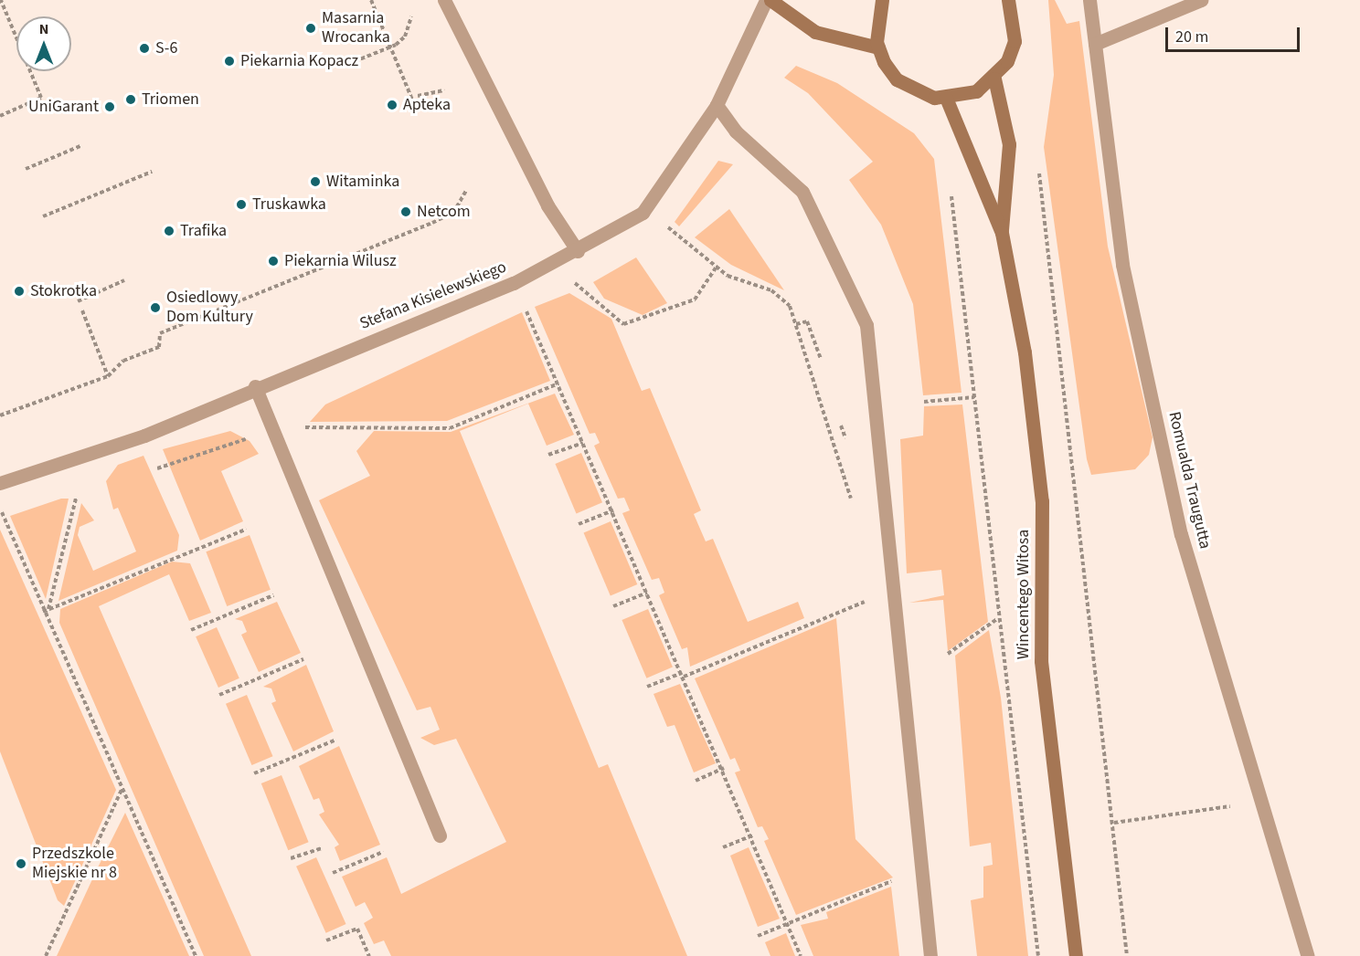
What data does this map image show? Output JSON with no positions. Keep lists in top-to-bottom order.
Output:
{
  "streets": {
    "street": ["Stefana Kisielewskiego", "Romualda Traugutta", "Wincentego Witosa"]
  },
  "places": [
    "Masarnia Wrocanka",
    "S-6",
    "Piekarnia Kopacz",
    "Triomen",
    "Apteka",
    "UniGarant",
    "Witaminka",
    "Truskawka",
    "Netcom",
    "Trafika",
    "Piekarnia Wilusz",
    "Stokrotka",
    "Osiedlowy Dom Kultury",
    "Przedszkole Miejskie nr 8"
  ],
  "scale_bar": "20 m",
  "north": "top"
}
